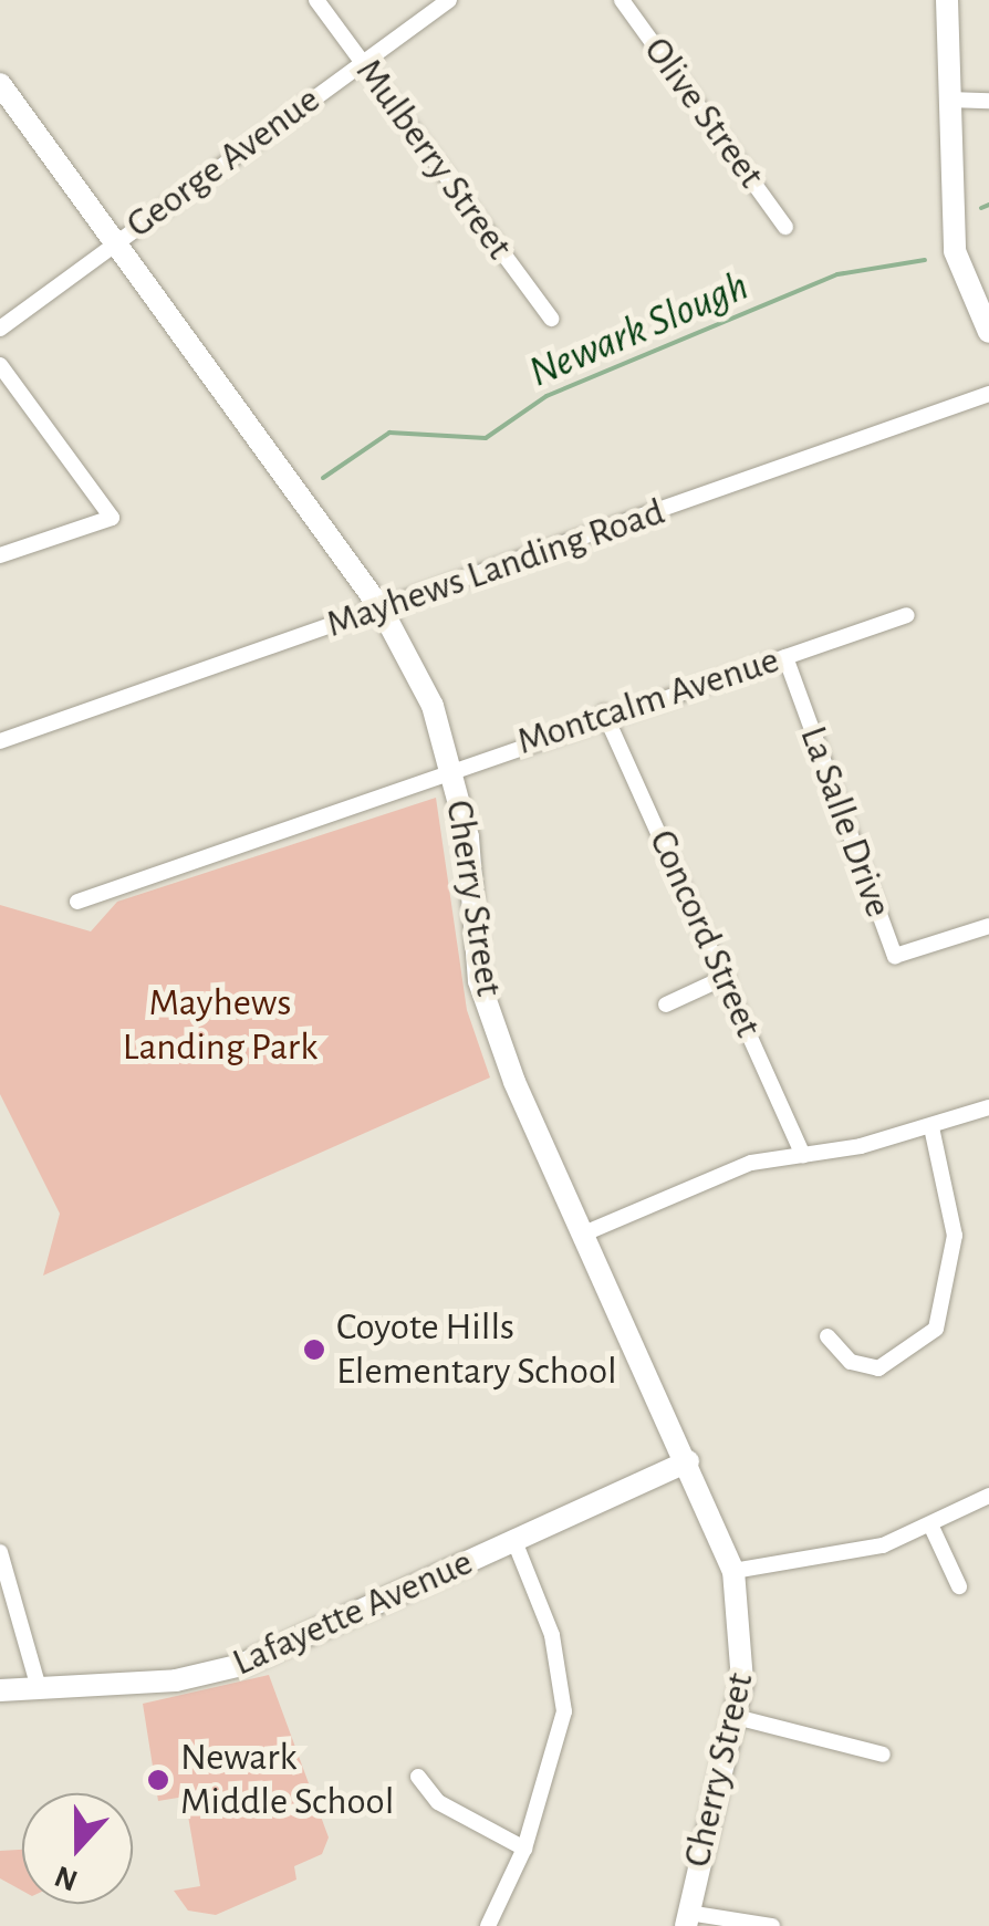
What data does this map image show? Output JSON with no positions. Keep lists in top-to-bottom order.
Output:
{
  "streets": {
    "street": [
      "Olive Street",
      "Mulberry Street",
      "George Avenue",
      "Mayhews Landing Road",
      "Montcalm Avenue",
      "La Salle Drive",
      "Cherry Street",
      "Concord Street",
      "Lafayette Avenue"
    ]
  },
  "crossings": [
    ["Mulberry Street", "George Avenue"],
    ["George Avenue", "Cherry Street"],
    ["Mayhews Landing Road", "Cherry Street"],
    ["Montcalm Avenue", "La Salle Drive"],
    ["Montcalm Avenue", "Cherry Street"],
    ["Montcalm Avenue", "Concord Street"],
    ["Cherry Street", "Lafayette Avenue"]
  ],
  "water": ["Newark Slough"],
  "parks": ["Mayhews Landing Park"],
  "places": ["Coyote Hills Elementary School", "Newark Middle School"],
  "north": "bottom"
}
